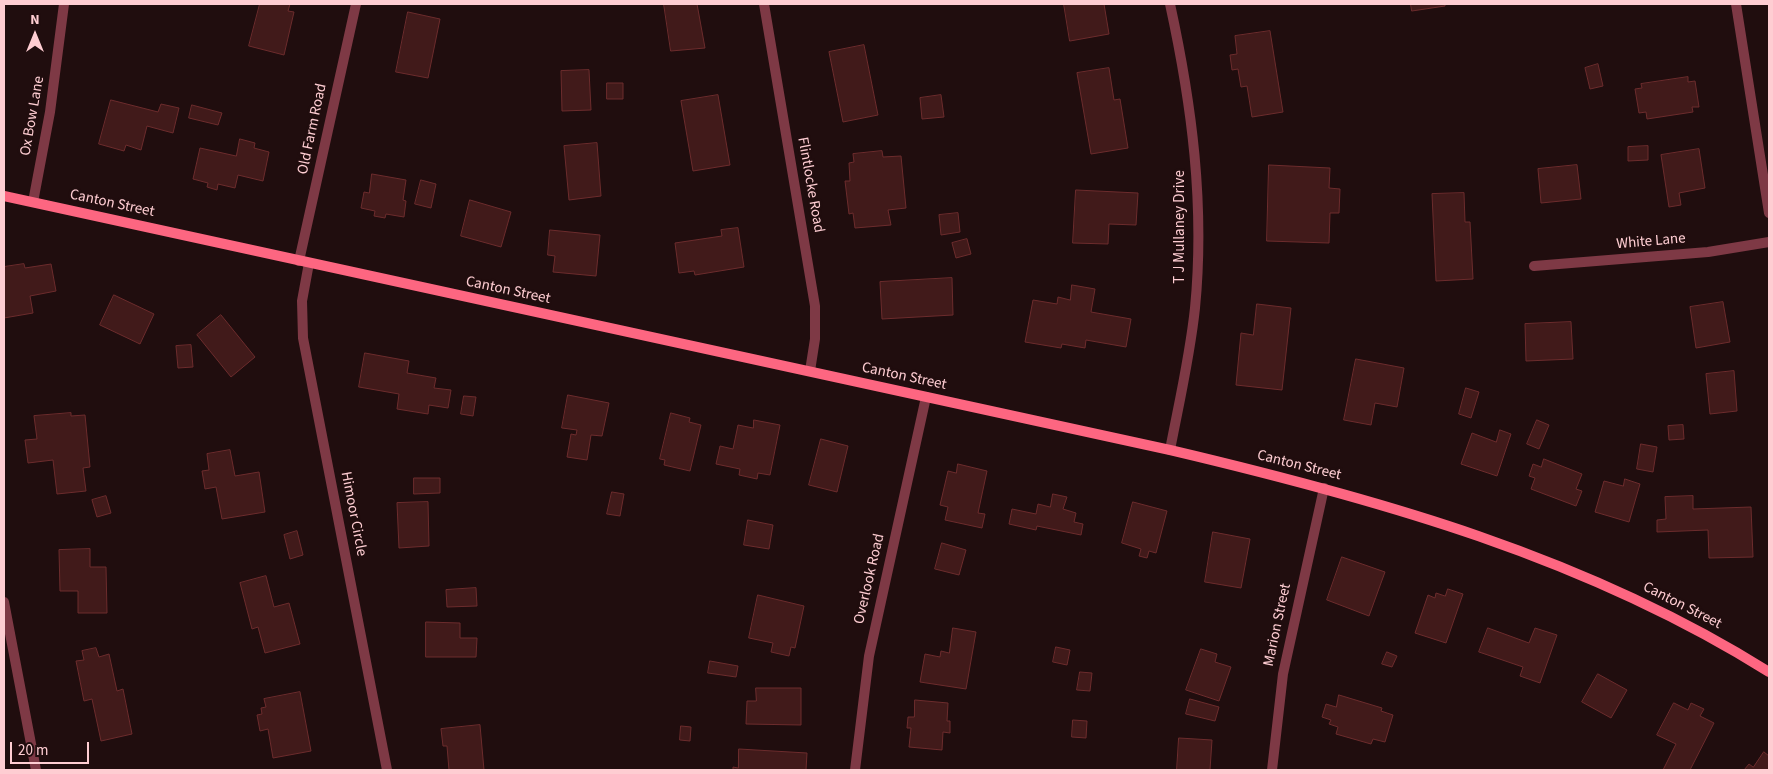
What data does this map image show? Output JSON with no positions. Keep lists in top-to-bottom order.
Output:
{
  "streets": {
    "street": [
      "Ox Bow Lane",
      "Old Farm Road",
      "Flintlocke Road",
      "Canton Street",
      "T J Mullaney Drive",
      "White Lane",
      "Himoor Circle",
      "Overlook Road",
      "Marion Street"
    ]
  },
  "crossings": [
    ["Ox Bow Lane", "Canton Street"],
    ["Old Farm Road", "Canton Street"],
    ["Old Farm Road", "Himoor Circle"],
    ["Flintlocke Road", "Canton Street"],
    ["Canton Street", "T J Mullaney Drive"],
    ["Canton Street", "Himoor Circle"],
    ["Canton Street", "Overlook Road"],
    ["Canton Street", "Marion Street"]
  ],
  "scale_bar": "20 m",
  "north": "top"
}
